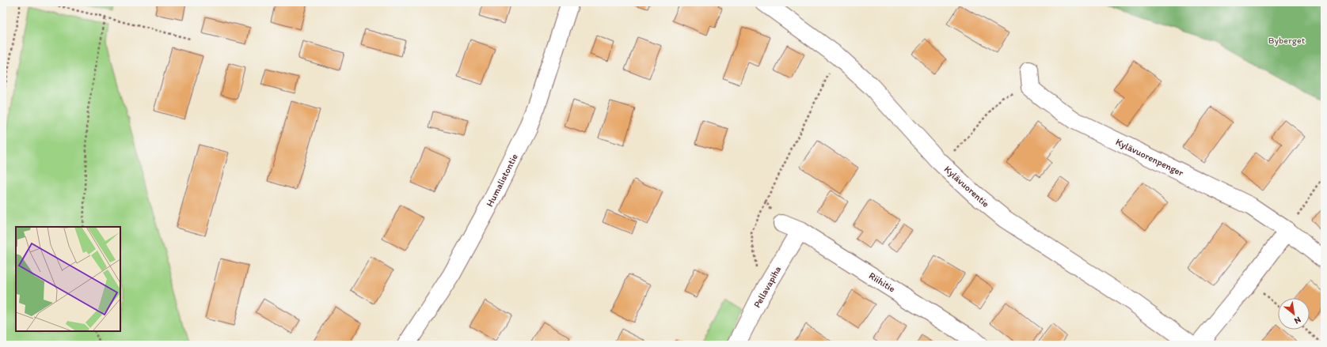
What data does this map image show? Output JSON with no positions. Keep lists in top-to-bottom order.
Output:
{
  "streets": {
    "street": [
      "Kylävuorenpenger",
      "Humalistontie",
      "Kylävuorentie",
      "Riihitie",
      "Pellavapiha"
    ]
  },
  "crossings": [
    ["Riihitie", "Pellavapiha"]
  ],
  "parks": ["Byberget"],
  "north": "bottom right"
}
